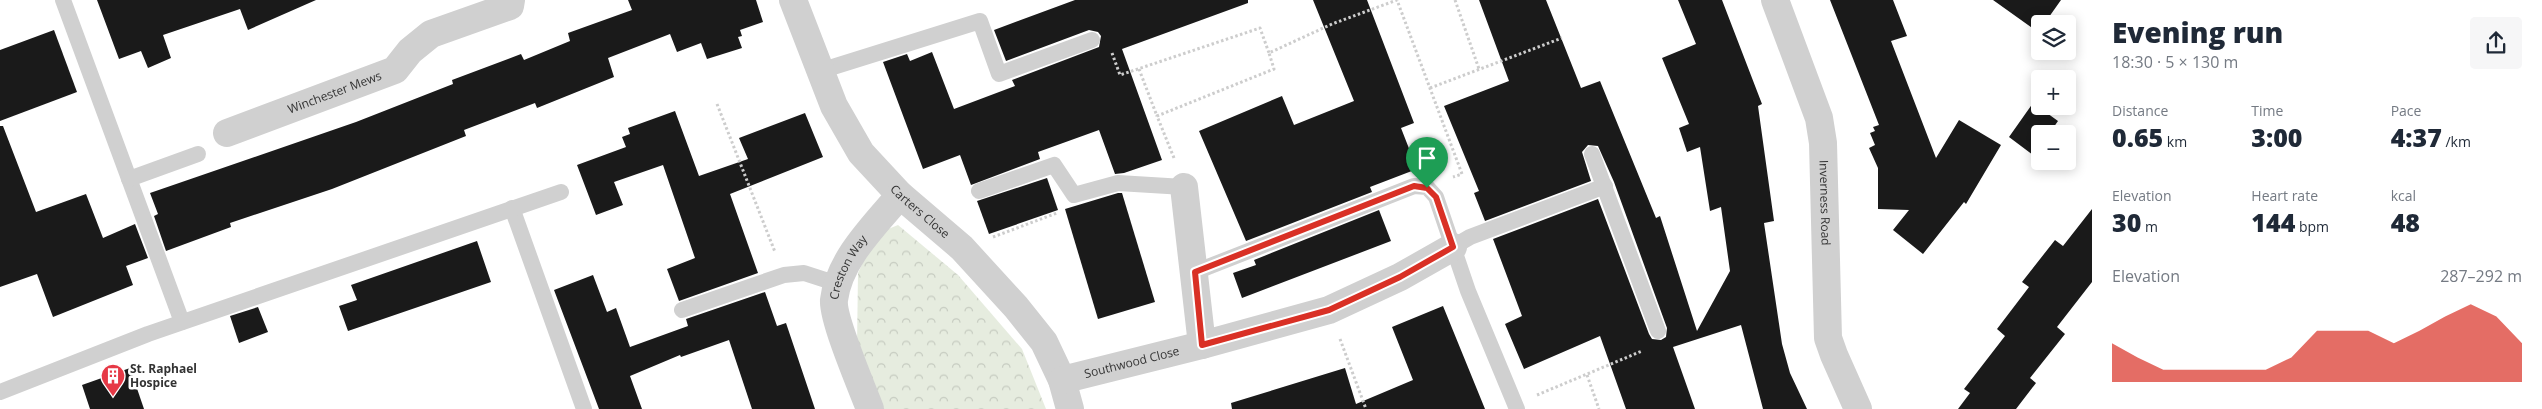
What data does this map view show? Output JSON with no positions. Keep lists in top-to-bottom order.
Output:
{
  "streets": {
    "street": [
      "Winchester Mews",
      "Inverness Road",
      "Carters Close",
      "Creston Way",
      "Southwood Close"
    ]
  },
  "crossings": [
    ["Carters Close", "Creston Way"],
    ["Carters Close", "Southwood Close"]
  ],
  "places": {
    "building": ["St. Raphael Hospice"]
  },
  "page": {
    "heading": ["Evening run", "18:30 · 5 × 130 m"],
    "map_buttons": ["+", "−"],
    "stats": [
      ["Distance", "0.65 km"],
      ["Time", "3:00"],
      ["Pace", "4:37 /km"],
      ["Elevation", "30 m"],
      ["Heart rate", "144 bpm"],
      ["kcal", "48"]
    ],
    "chart": ["Elevation", "287–292 m"]
  }
}
